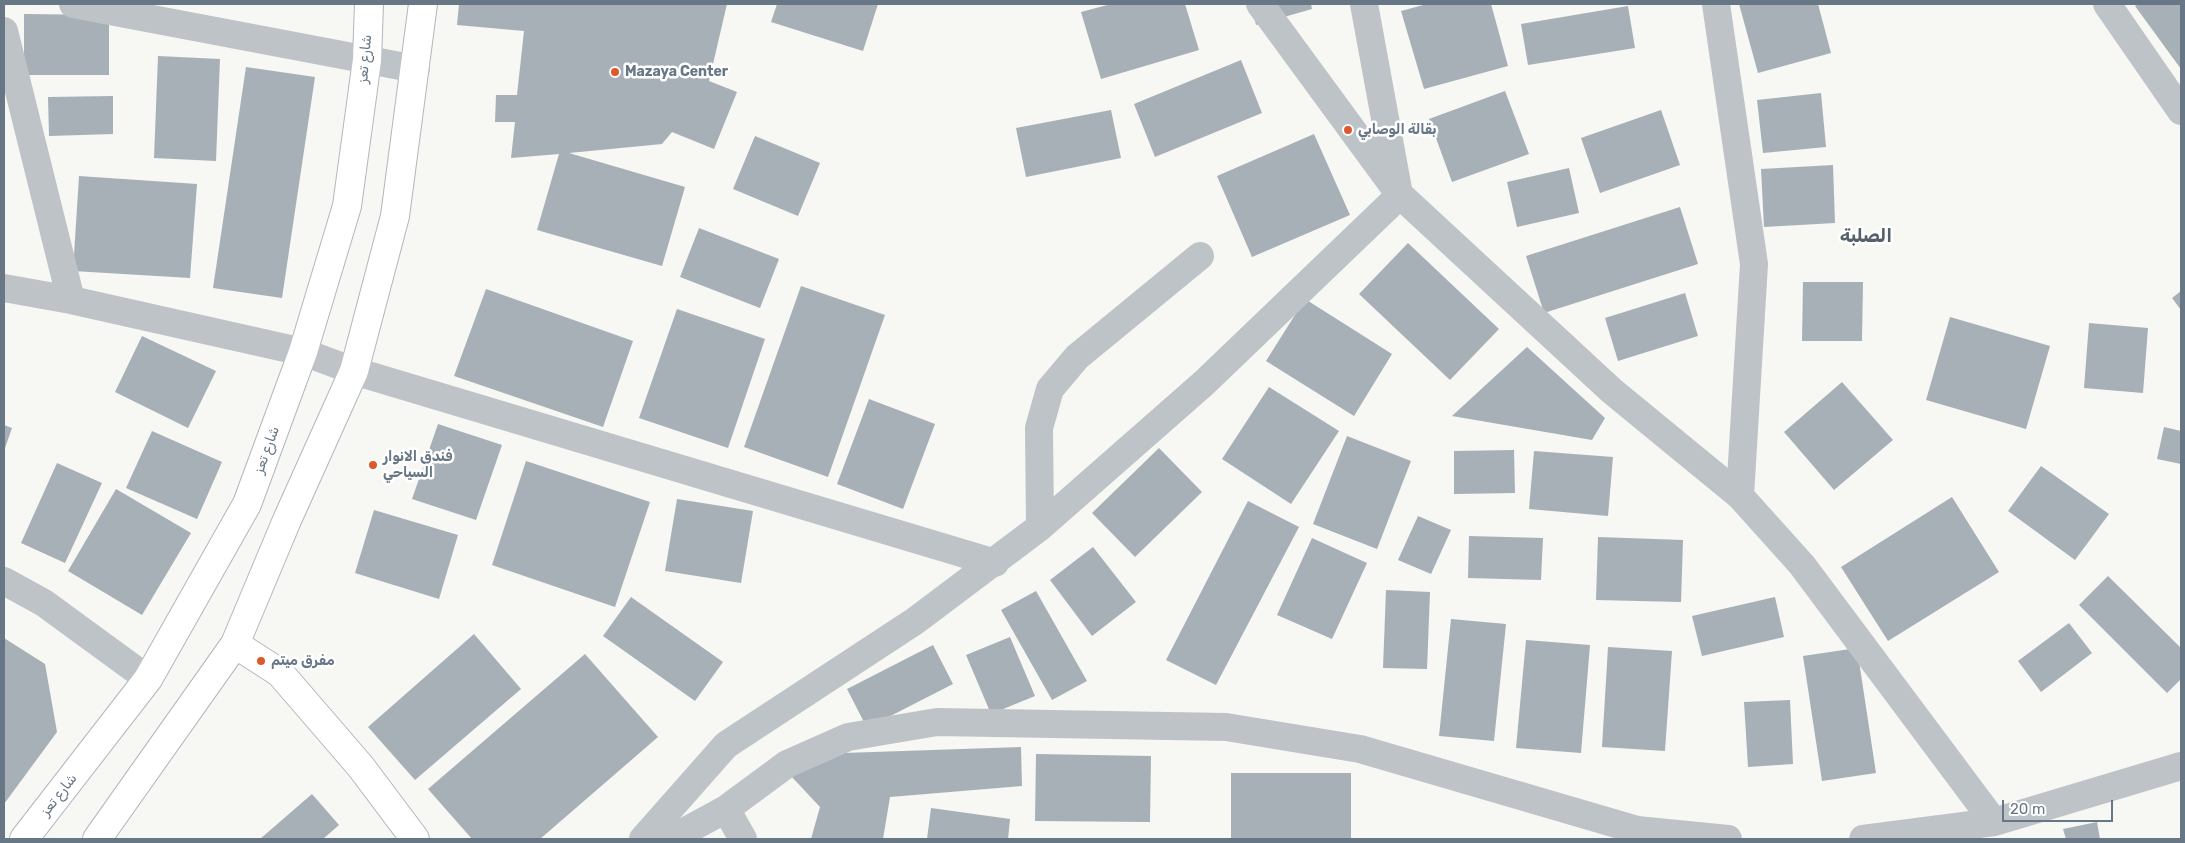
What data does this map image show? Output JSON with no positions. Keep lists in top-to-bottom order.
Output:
{
  "streets": {
    "main road": ["شارع تعز"]
  },
  "districts": ["الصلبة"],
  "places": [
    "Mazaya Center",
    "بقالة الوصابي",
    "فندق الانوار السياحي",
    "مفرق ميتم"
  ],
  "scale_bar": "20 m"
}
